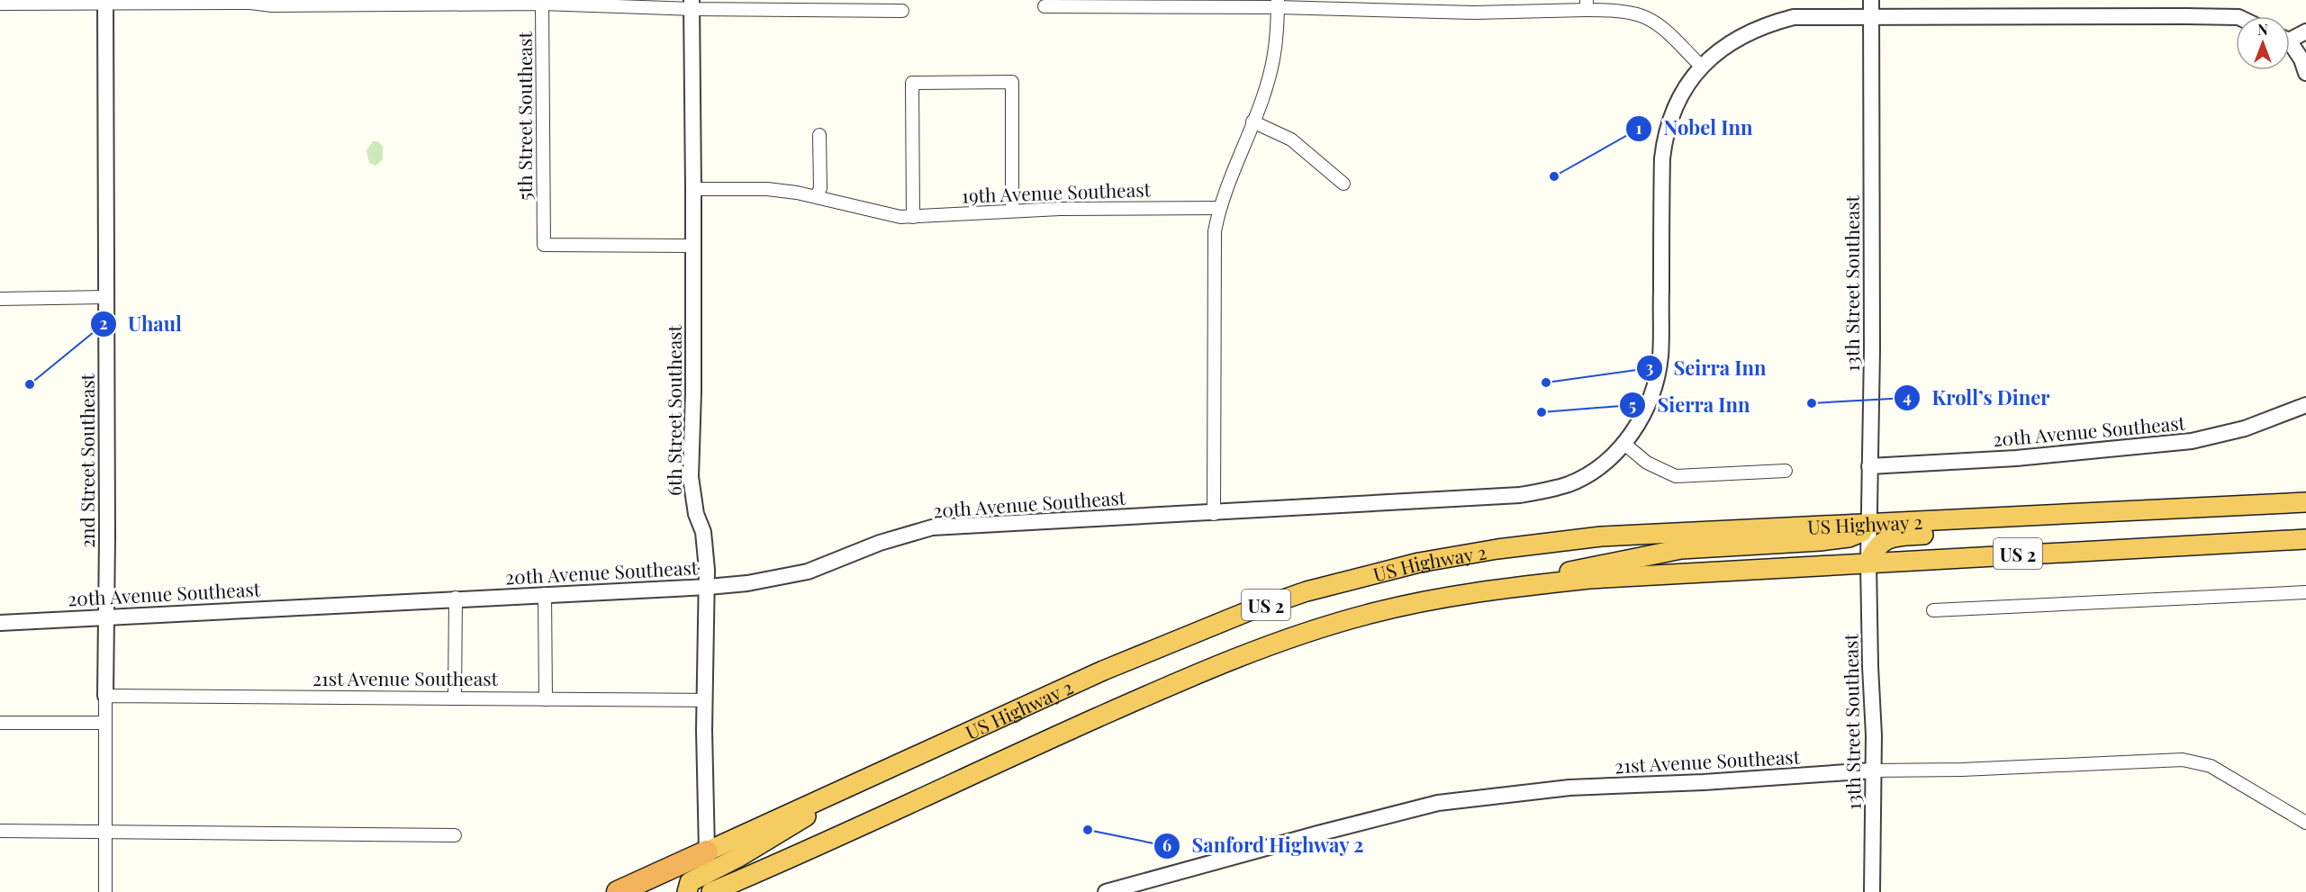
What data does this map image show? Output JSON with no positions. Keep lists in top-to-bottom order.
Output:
{
  "streets": {
    "highway": ["US Highway 2", "US 2"],
    "street": [
      "5th Street Southeast",
      "19th Avenue Southeast",
      "13th Street Southeast",
      "6th Street Southeast",
      "20th Avenue Southeast",
      "2nd Street Southeast",
      "21st Avenue Southeast"
    ]
  },
  "crossings": [
    ["5th Street Southeast", "6th Street Southeast"],
    ["19th Avenue Southeast", "6th Street Southeast"],
    ["13th Street Southeast", "20th Avenue Southeast"],
    ["13th Street Southeast", "US Highway 2"],
    ["13th Street Southeast", "21st Avenue Southeast"],
    ["6th Street Southeast", "20th Avenue Southeast"],
    ["6th Street Southeast", "US Highway 2"],
    ["6th Street Southeast", "21st Avenue Southeast"],
    ["20th Avenue Southeast", "2nd Street Southeast"],
    ["2nd Street Southeast", "21st Avenue Southeast"]
  ],
  "places": [
    "Nobel Inn",
    "Seirra Inn",
    "Uhaul",
    "Kroll’s Diner",
    "Sierra Inn",
    "Sanford Highway 2"
  ],
  "north": "top"
}
